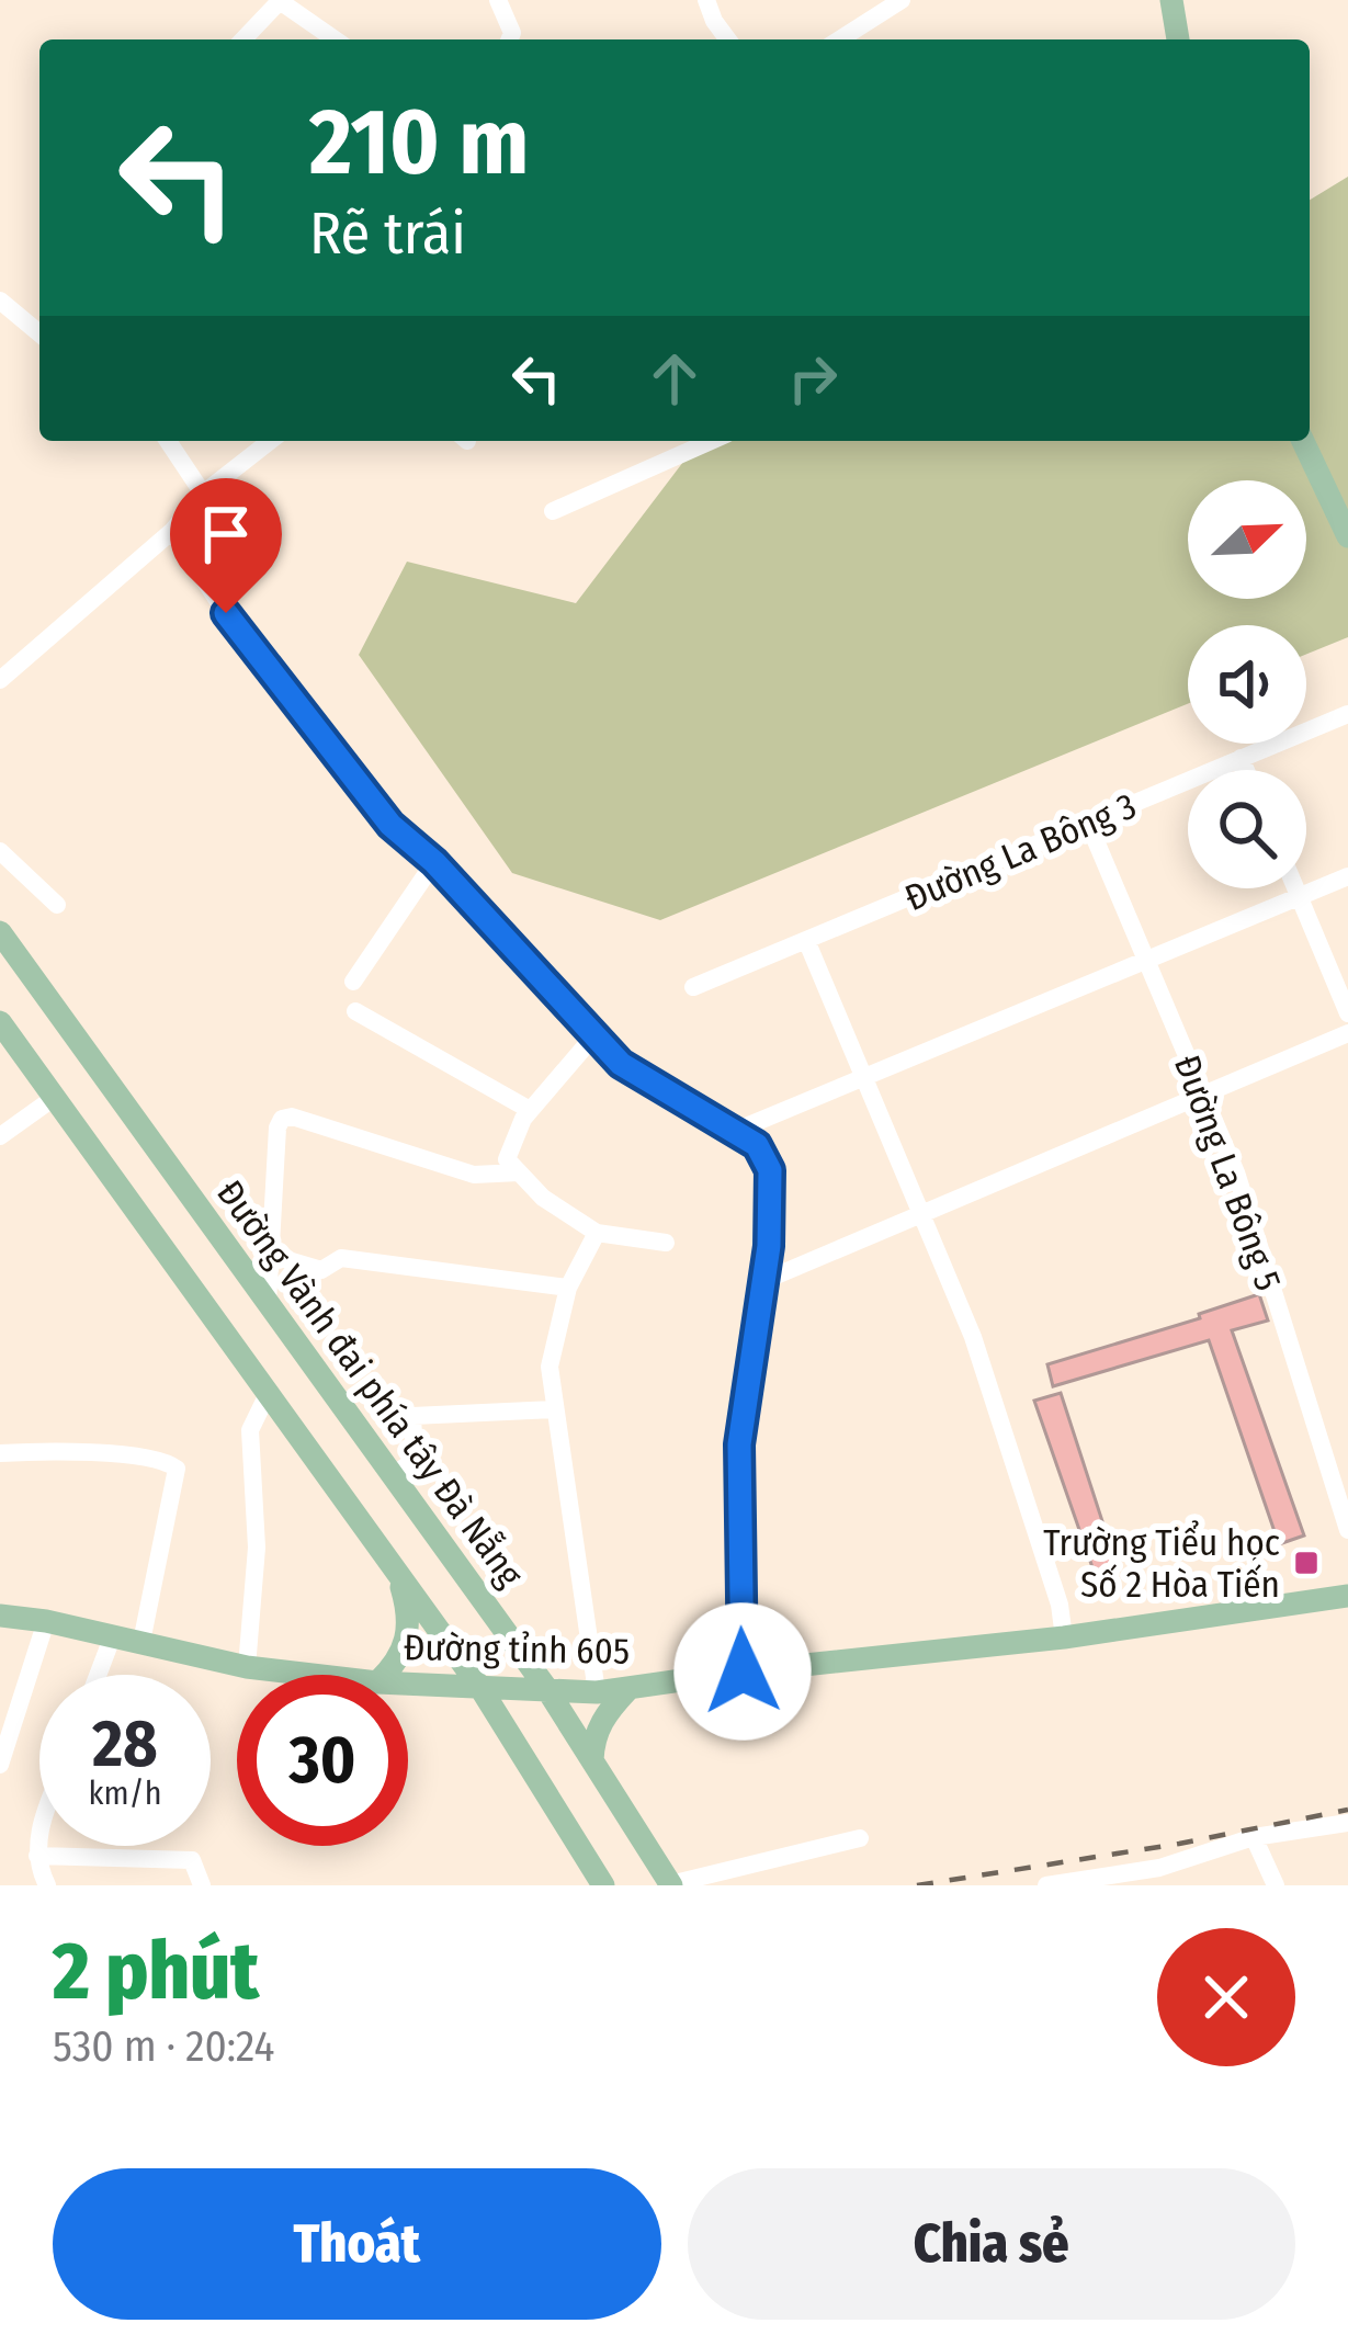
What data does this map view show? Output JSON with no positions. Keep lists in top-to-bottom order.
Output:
{
  "streets": {
    "main road": ["Đường Vành đai phía tây Đà Nẵng", "Đường tỉnh 605"],
    "street": ["Đường La Bông 3", "Đường La Bông 5"]
  },
  "crossings": [
    ["Đường La Bông 3", "Đường La Bông 5"],
    ["Đường Vành đai phía tây Đà Nẵng", "Đường tỉnh 605"]
  ],
  "places": {
    "transit": ["Trường Tiểu học Số 2 Hòa Tiến"]
  },
  "north": "top right",
  "page": {
    "turn": ["210 m", "Rẽ trái"],
    "speed": "28 km/h",
    "limit": "30",
    "heading": ["2 phút", "530 m · 20:24"],
    "buttons": ["Thoát", "Chia sẻ"]
  }
}
